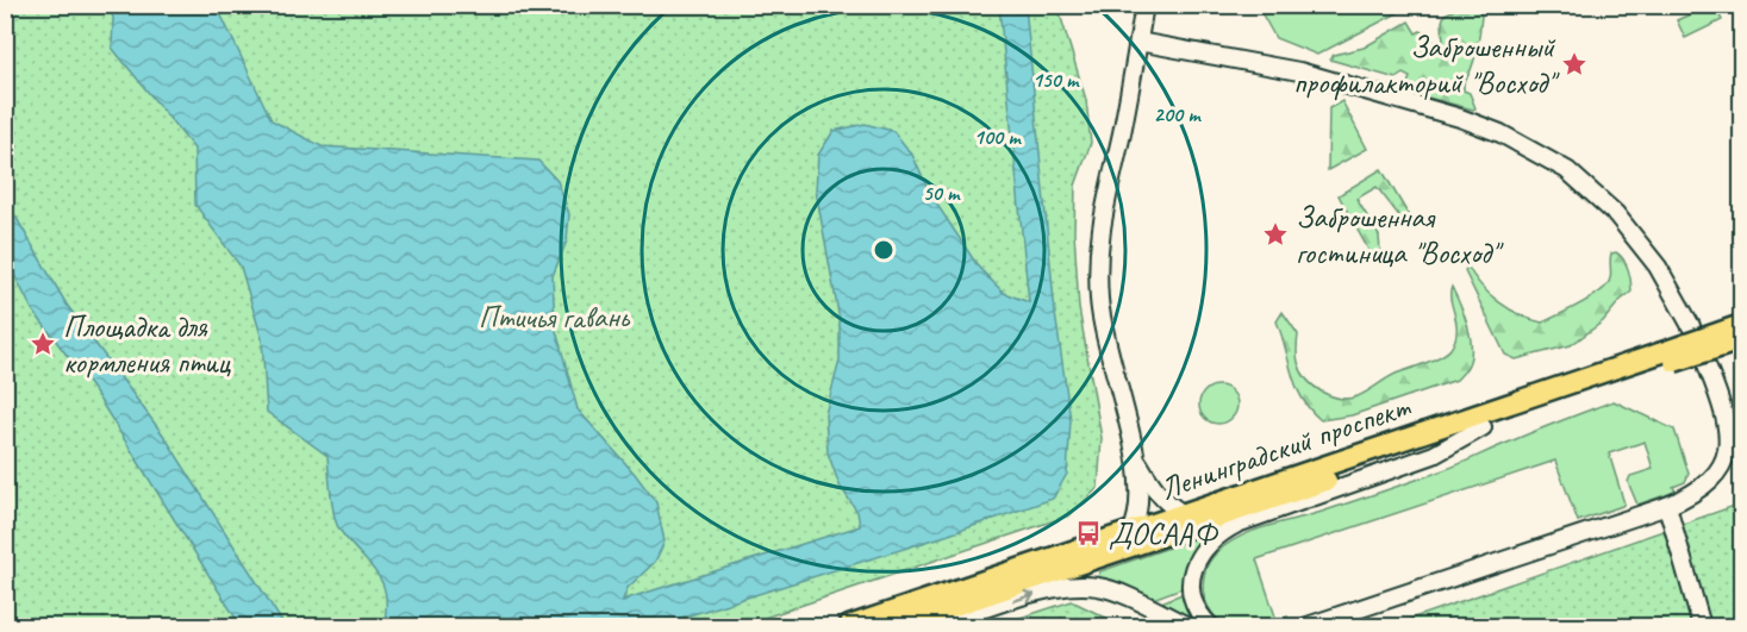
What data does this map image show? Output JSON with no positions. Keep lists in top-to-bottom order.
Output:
{
  "streets": {
    "main road": ["Ленинградский проспект"]
  },
  "parks": ["Птичья гавань"],
  "places": {
    "place": ["Заброшенный профилакторий \"Восход\"", "Заброшенная гостиница \"Восход\"", "Площадка для кормления птиц"],
    "bus stop": ["ДОСААФ"]
  },
  "rings": [
    "150 m",
    "200 m",
    "100 m",
    "50 m"
  ]
}
